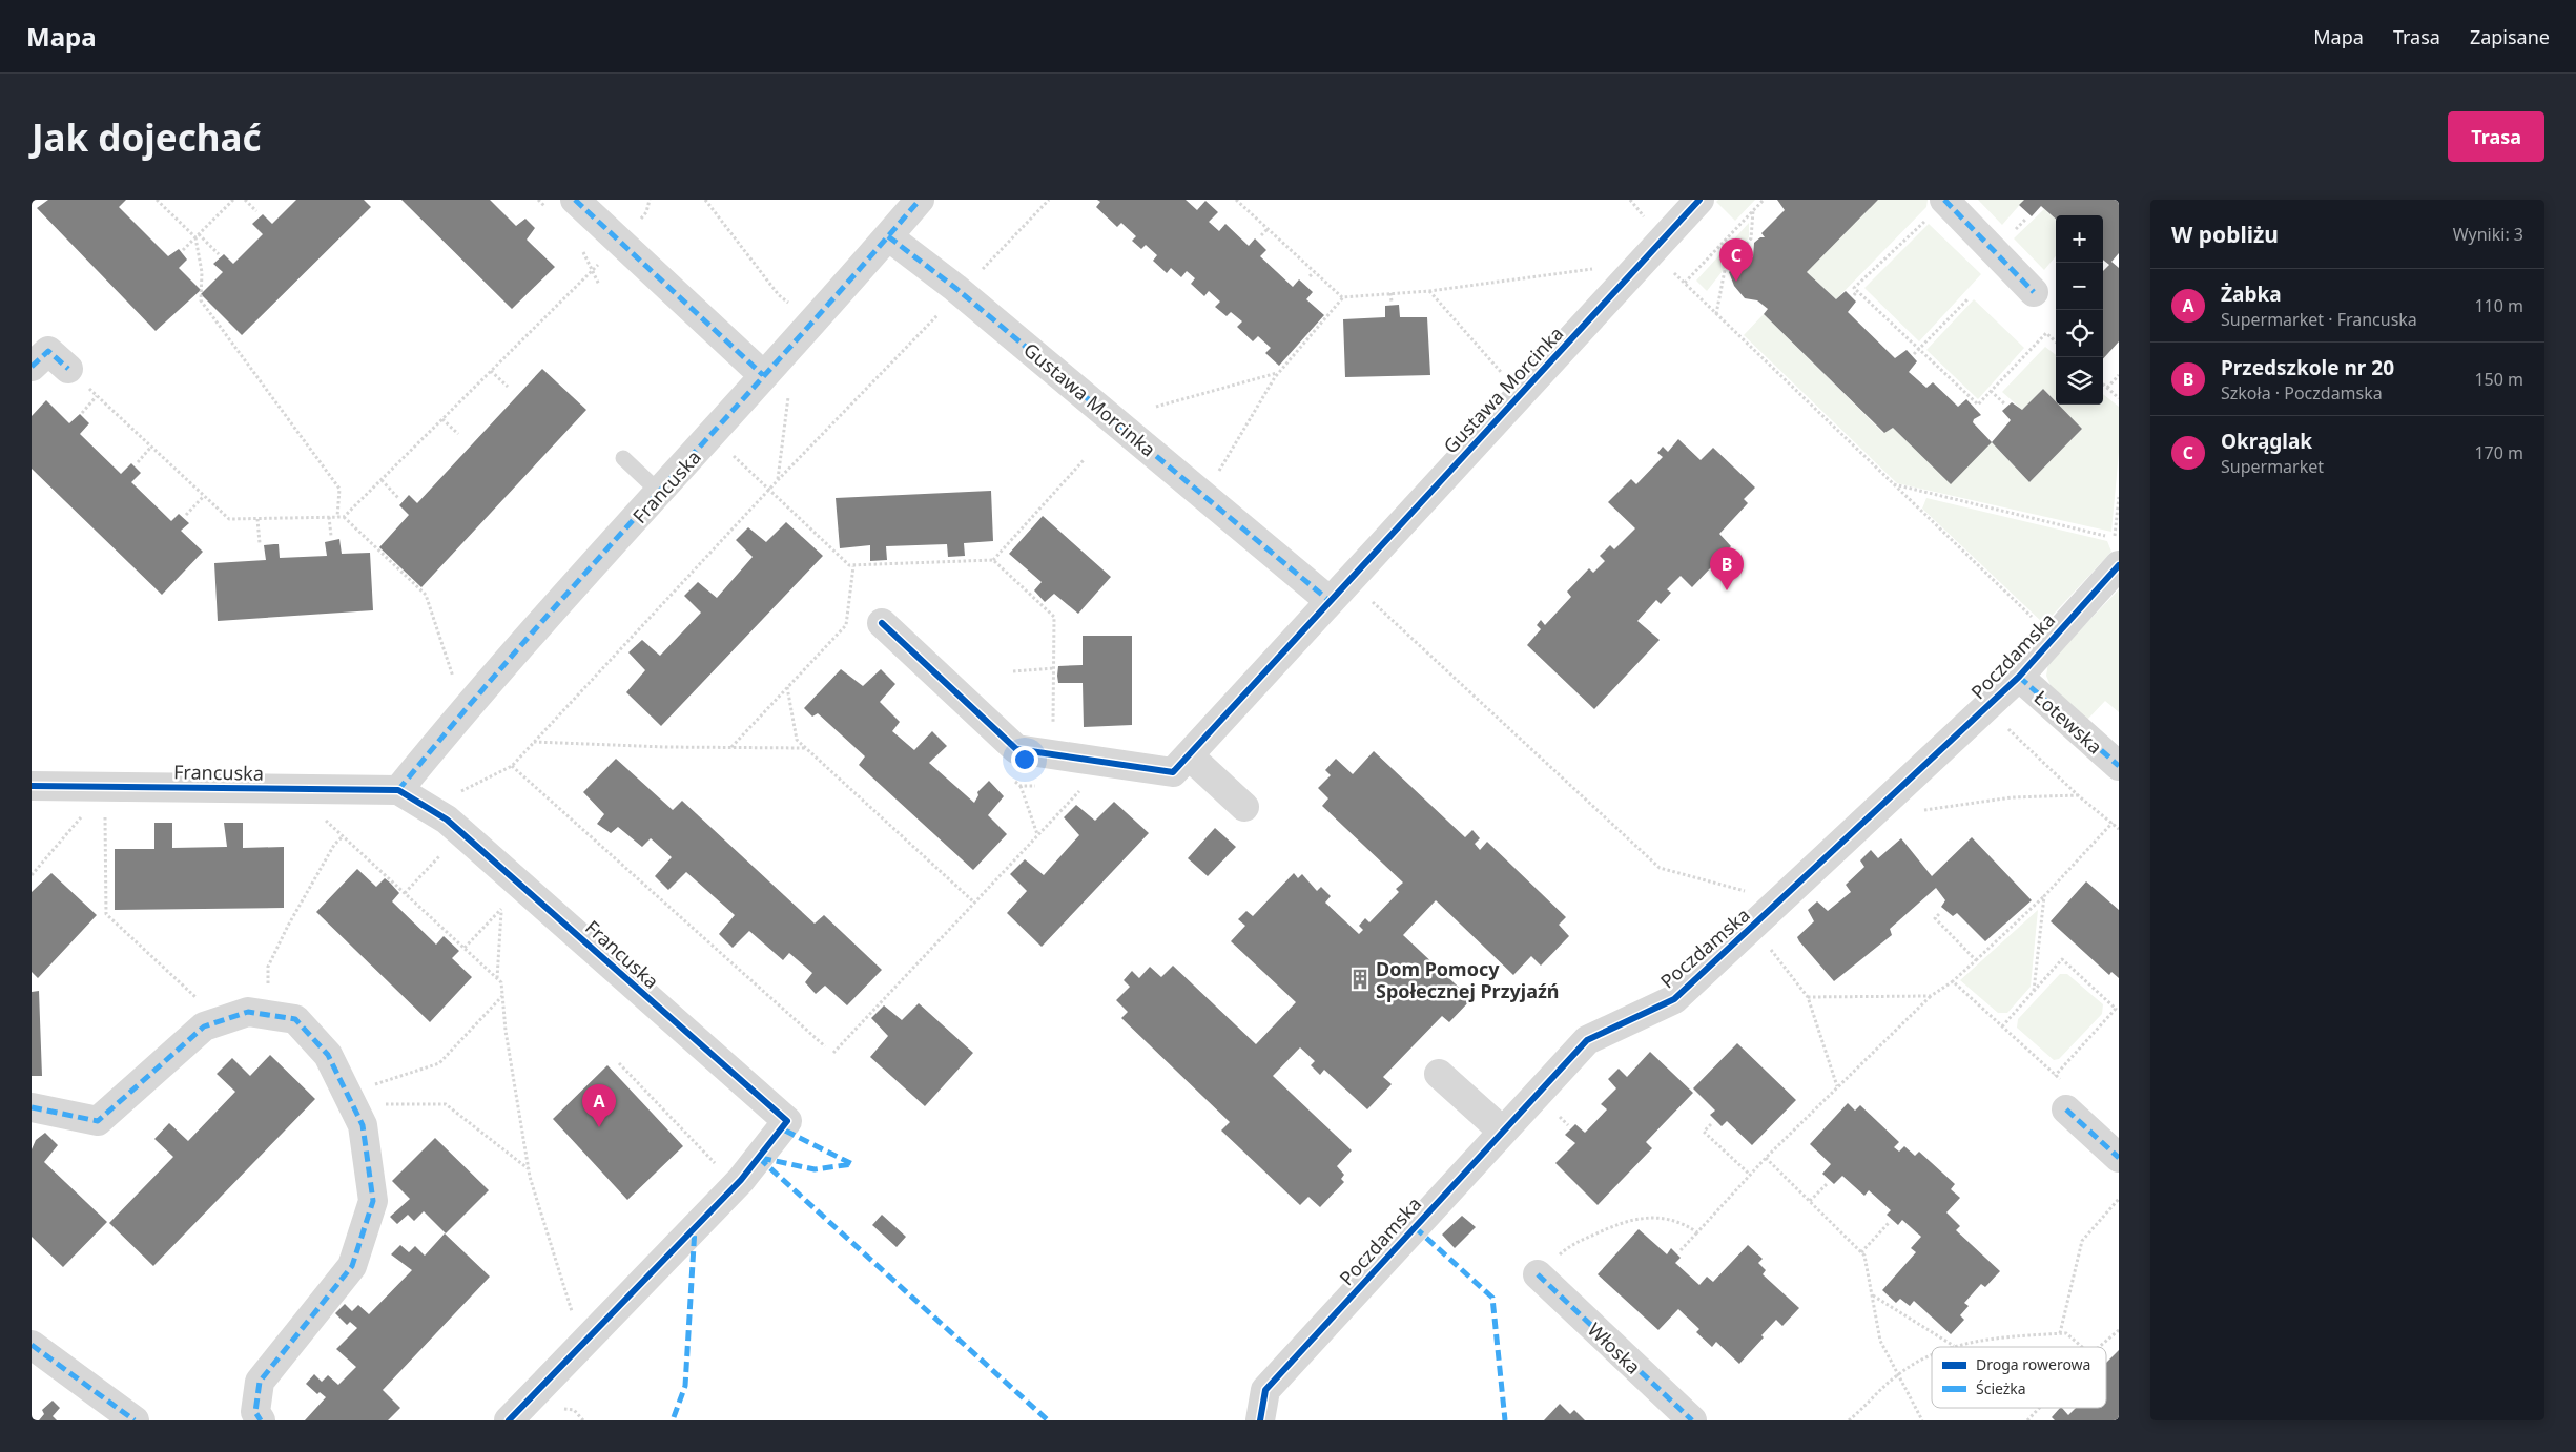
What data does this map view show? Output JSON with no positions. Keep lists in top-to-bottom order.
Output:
{
  "streets": {
    "street": [
      "Gustawa Morcinka",
      "Francuska",
      "Poczdamska",
      "Łotewska",
      "Włoska"
    ]
  },
  "crossings": [
    ["Poczdamska", "Łotewska"]
  ],
  "places": {
    "building": ["Dom Pomocy Społecznej Przyjaźń"]
  },
  "legend": ["Droga rowerowa", "Ścieżka"],
  "page": {
    "header": "Mapa",
    "nav": ["Mapa", "Trasa", "Zapisane"],
    "buttons": "Trasa",
    "title": "Jak dojechać",
    "heading": ["W pobliżu", "Wyniki: 3"],
    "map_buttons": ["+", "−"],
    "pins": ["C", "B", "A"],
    "list": [
      {
        "mark": "A",
        "name": "Żabka",
        "note": "Supermarket · Francuska",
        "value": "110 m"
      },
      {
        "mark": "B",
        "name": "Przedszkole nr 20",
        "note": "Szkoła · Poczdamska",
        "value": "150 m"
      },
      {
        "mark": "C",
        "name": "Okrąglak",
        "note": "Supermarket",
        "value": "170 m"
      }
    ]
  }
}
